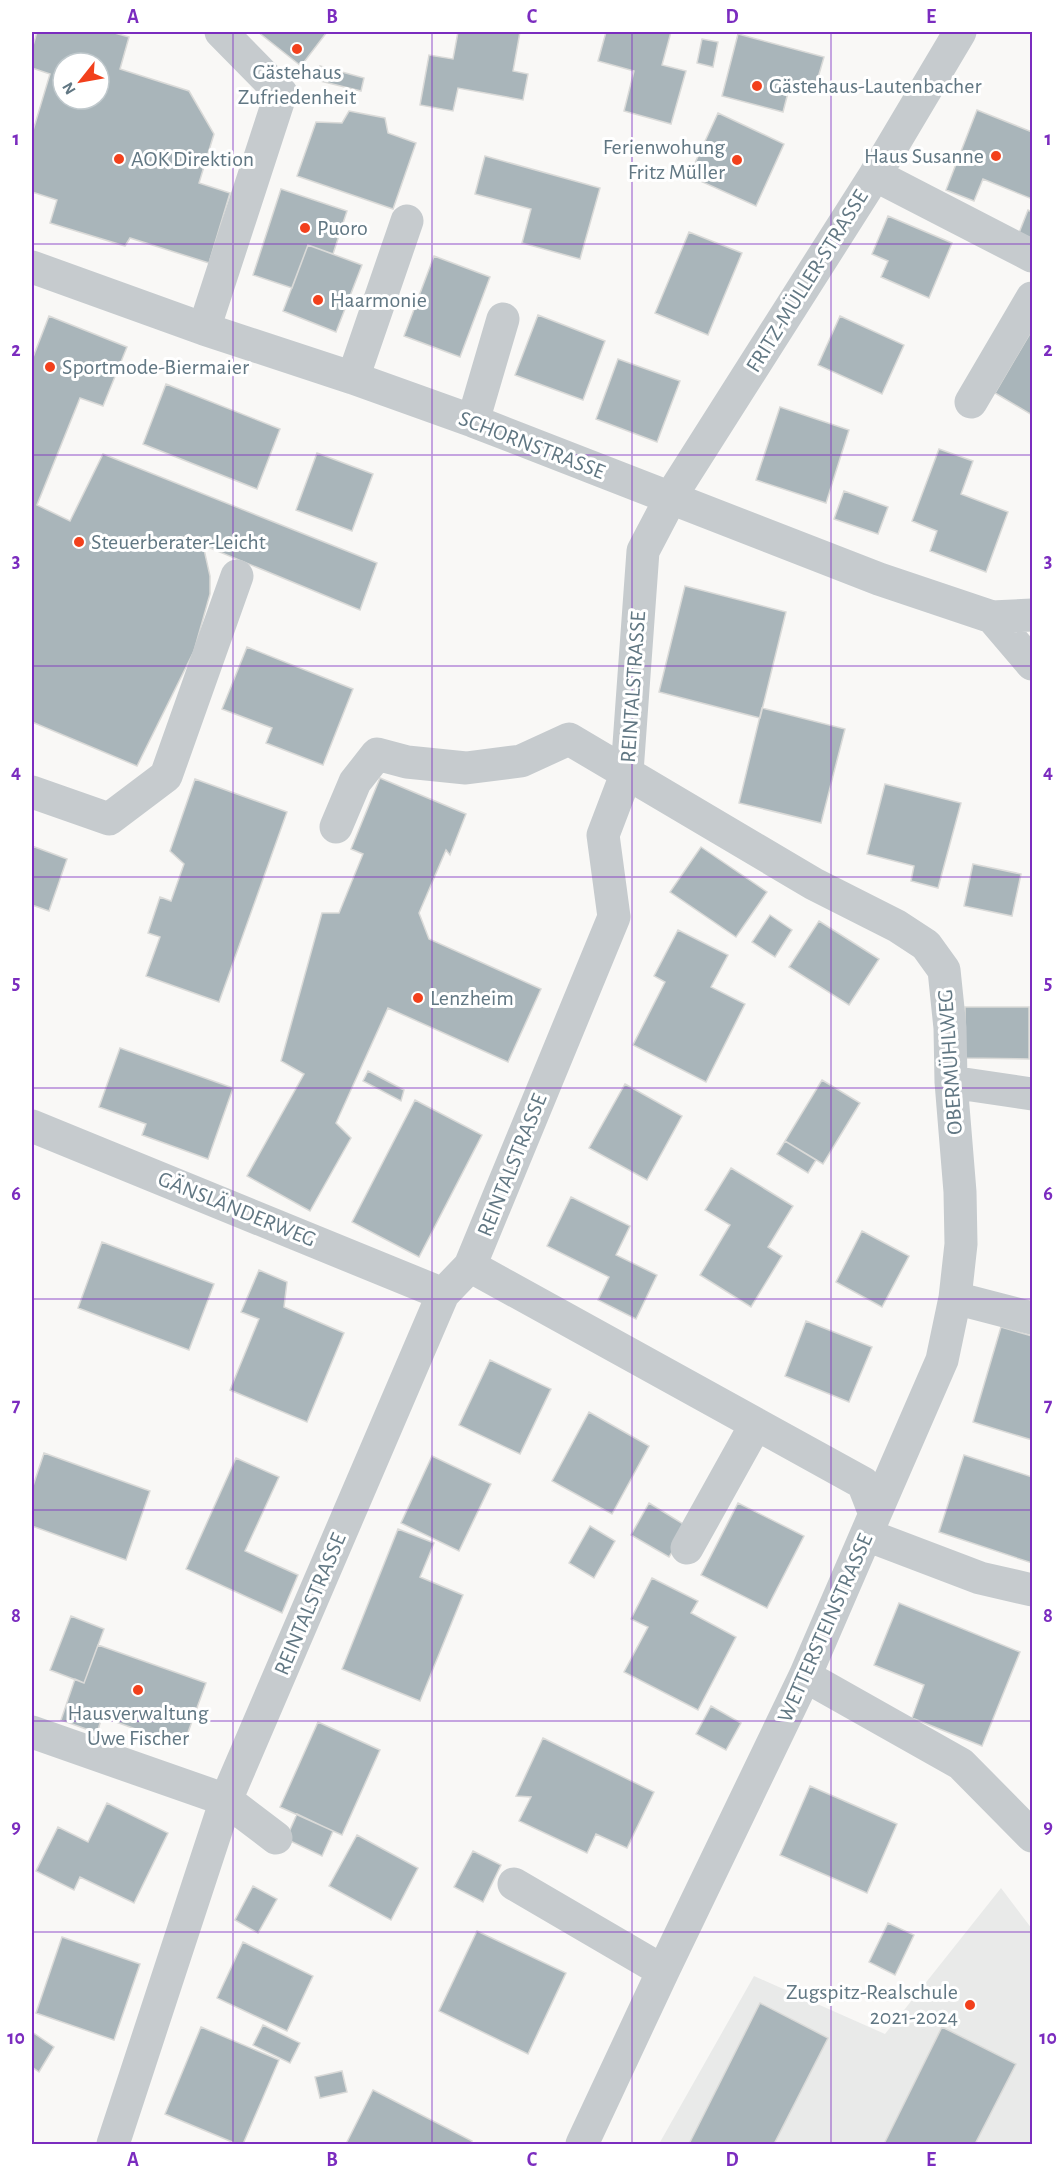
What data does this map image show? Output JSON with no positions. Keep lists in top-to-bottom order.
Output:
{
  "streets": {
    "street": [
      "FRITZ-MÜLLER-STRASSE",
      "SCHORNSTRASSE",
      "REINTALSTRASSE",
      "OBERMÜHLWEG",
      "GÄNSLÄNDERWEG",
      "WETTERSTEINSTRASSE"
    ]
  },
  "crossings": [
    ["FRITZ-MÜLLER-STRASSE", "SCHORNSTRASSE"],
    ["FRITZ-MÜLLER-STRASSE", "REINTALSTRASSE"],
    ["SCHORNSTRASSE", "REINTALSTRASSE"],
    ["REINTALSTRASSE", "OBERMÜHLWEG"],
    ["REINTALSTRASSE", "GÄNSLÄNDERWEG"],
    ["REINTALSTRASSE", "WETTERSTEINSTRASSE"],
    ["OBERMÜHLWEG", "WETTERSTEINSTRASSE"]
  ],
  "places": [
    "Gästehaus Zufriedenheit",
    "Gästehaus-Lautenbacher",
    "Haus Susanne",
    "AOK Direktion",
    "Ferienwohung Fritz Müller",
    "Puoro",
    "Haarmonie",
    "Sportmode-Biermaier",
    "Steuerberater-Leicht",
    "Lenzheim",
    "Hausverwaltung Uwe Fischer",
    "Zugspitz-Realschule 2021-2024"
  ],
  "north": "bottom left",
  "grid": {
    "columns": [
      "A",
      "B",
      "C",
      "D",
      "E"
    ],
    "rows": [
      "1",
      "2",
      "3",
      "4",
      "5",
      "6",
      "7",
      "8",
      "9",
      "10"
    ]
  }
}
